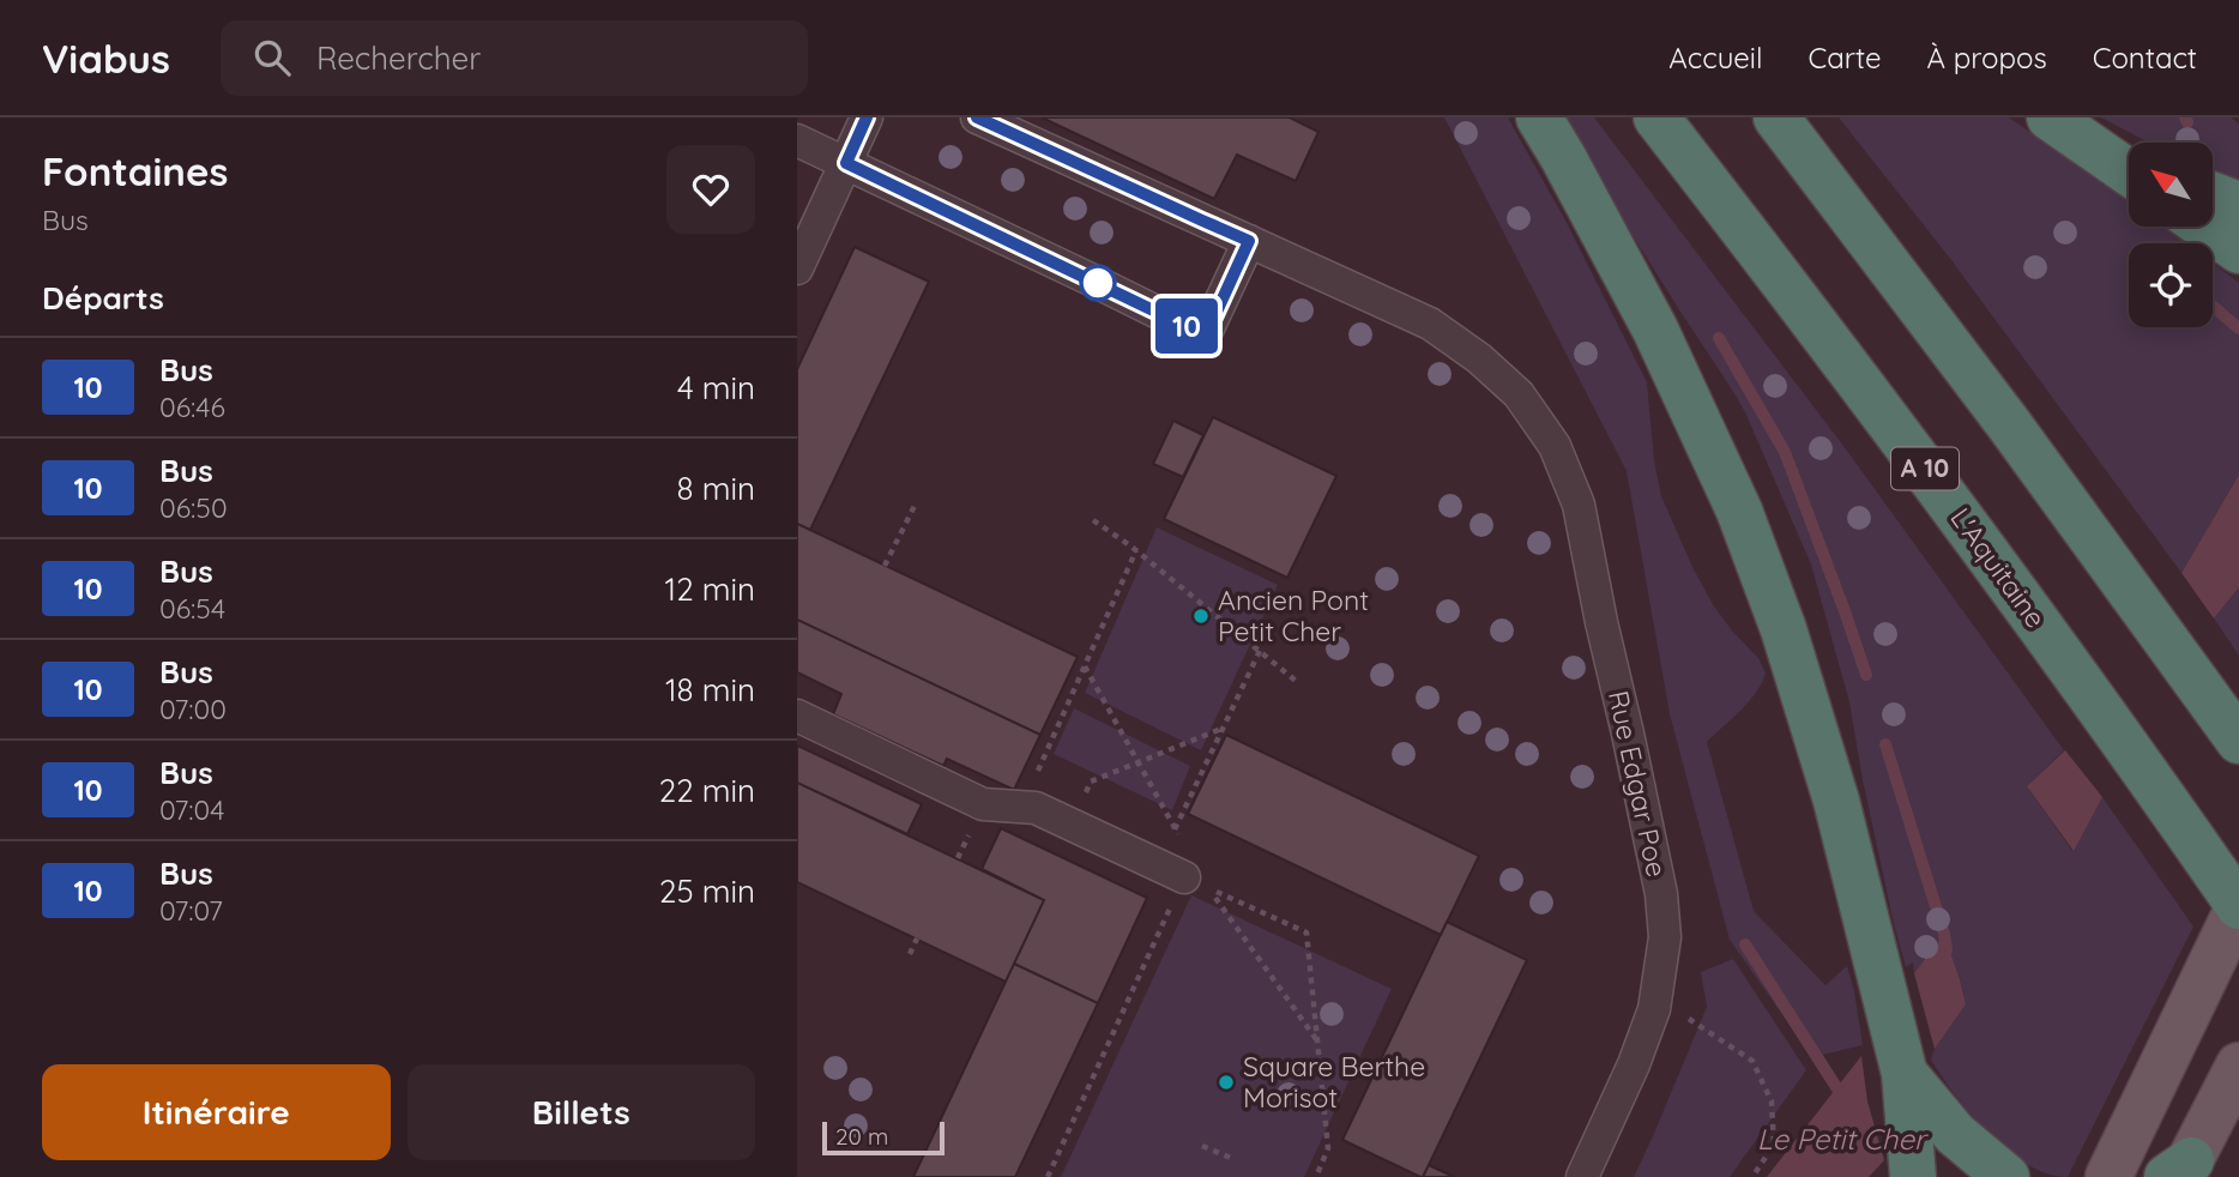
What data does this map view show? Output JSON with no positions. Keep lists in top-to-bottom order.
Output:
{
  "streets": {
    "highway": ["A 10", "L'Aquitaine"],
    "street": ["Rue Edgar Poe"]
  },
  "water": ["Le Petit Cher"],
  "places": ["Ancien Pont Petit Cher", "Square Berthe Morisot"],
  "lines": ["bus line 10"],
  "scale_bar": "20 m",
  "north": "top left",
  "page": {
    "header": "Viabus",
    "search": "Rechercher",
    "nav": [
      "Accueil",
      "Carte",
      "À propos",
      "Contact"
    ],
    "heading": [
      ["Fontaines", "Bus"],
      "Départs"
    ],
    "on_map": "10",
    "list": [
      {
        "mark": "10",
        "name": "Bus",
        "note": "06:46",
        "value": "4 min"
      },
      {
        "mark": "10",
        "name": "Bus",
        "note": "06:50",
        "value": "8 min"
      },
      {
        "mark": "10",
        "name": "Bus",
        "note": "06:54",
        "value": "12 min"
      },
      {
        "mark": "10",
        "name": "Bus",
        "note": "07:00",
        "value": "18 min"
      },
      {
        "mark": "10",
        "name": "Bus",
        "note": "07:04",
        "value": "22 min"
      },
      {
        "mark": "10",
        "name": "Bus",
        "note": "07:07",
        "value": "25 min"
      }
    ],
    "buttons": ["Itinéraire", "Billets"],
    "scale": "20 m"
  }
}
